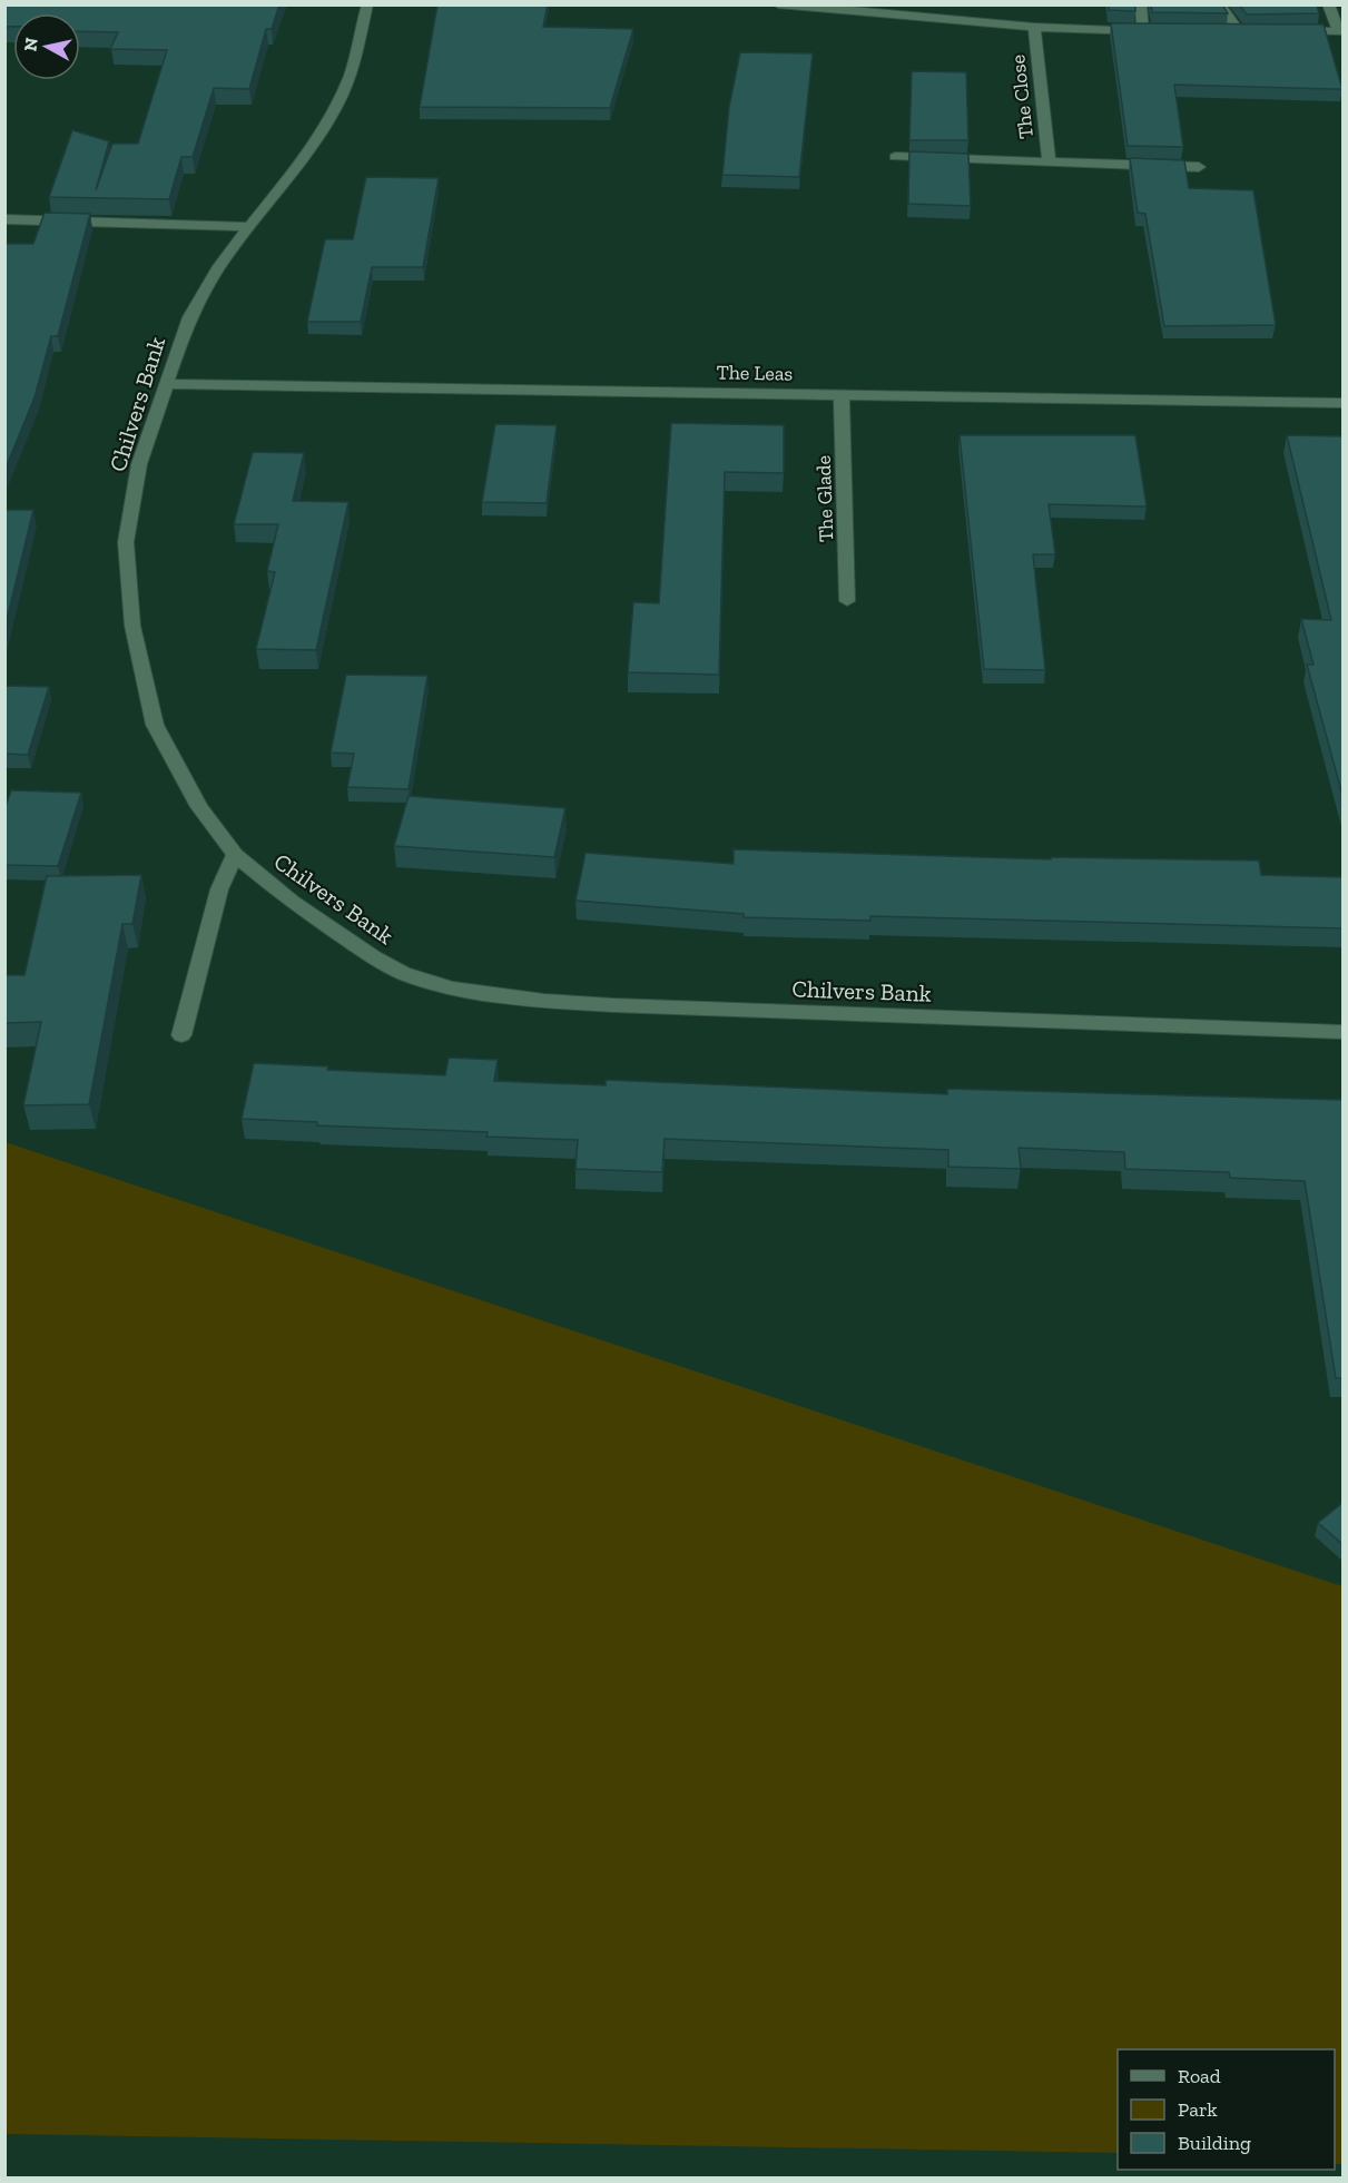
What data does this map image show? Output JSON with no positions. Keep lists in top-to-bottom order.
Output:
{
  "streets": {
    "street": [
      "The Close",
      "The Leas",
      "Chilvers Bank",
      "The Glade"
    ]
  },
  "crossings": [
    ["The Leas", "Chilvers Bank"],
    ["The Leas", "The Glade"]
  ],
  "legend": ["Road", "Park", "Building"],
  "north": "left"
}
